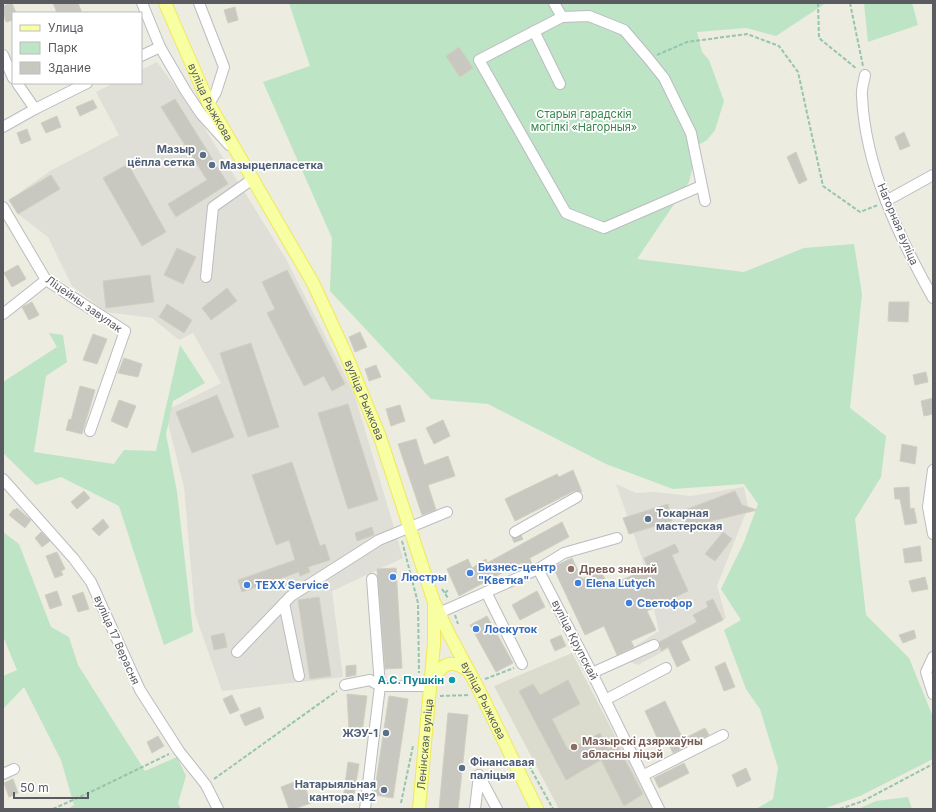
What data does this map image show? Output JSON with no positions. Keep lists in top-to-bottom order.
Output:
{
  "streets": {
    "main road": ["вуліца Рыжкова", "Ленінская вуліца"],
    "street": [
      "Нагорная вуліца",
      "Ліцейны завулак",
      "вуліца 17 Верасня",
      "вуліца Крупскай"
    ]
  },
  "crossings": [
    ["вуліца Рыжкова", "Ленінская вуліца"]
  ],
  "parks": ["Старыя гарадскія могілкі «Нагорныя»"],
  "places": [
    "Мазыр цёпла сетка",
    "Мазырцепласетка",
    "Токарная мастерская",
    "Древо знаний",
    "Бизнес-центр \"Кветка\"",
    "Люстры",
    "Elena Lutych",
    "TEXX Service",
    "Светофор",
    "Лоскуток",
    "А.С. Пушкін",
    "ЖЭУ-1",
    "Мазырскі дзяржаўны абласны ліцэй",
    "Фінансавая паліцыя",
    "Натарыяльная кантора №2"
  ],
  "legend": ["Улица", "Парк", "Здание"],
  "scale_bar": "50 m"
}
